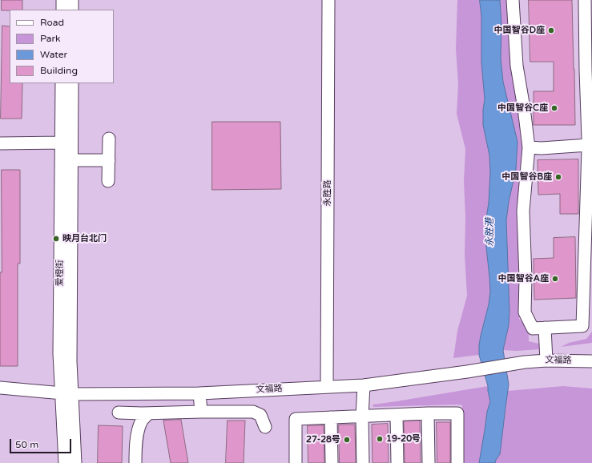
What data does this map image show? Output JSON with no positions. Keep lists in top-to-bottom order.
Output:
{
  "streets": {
    "street": ["永胜路", "爱橙街", "文福路"]
  },
  "crossings": [
    ["永胜路", "文福路"],
    ["爱橙街", "文福路"]
  ],
  "water": ["永胜港"],
  "places": [
    "中国智谷D座",
    "中国智谷C座",
    "中国智谷B座",
    "映月台北门",
    "中国智谷A座",
    "19-20号",
    "27-28号"
  ],
  "legend": [
    "Road",
    "Park",
    "Water",
    "Building"
  ],
  "scale_bar": "50 m"
}
